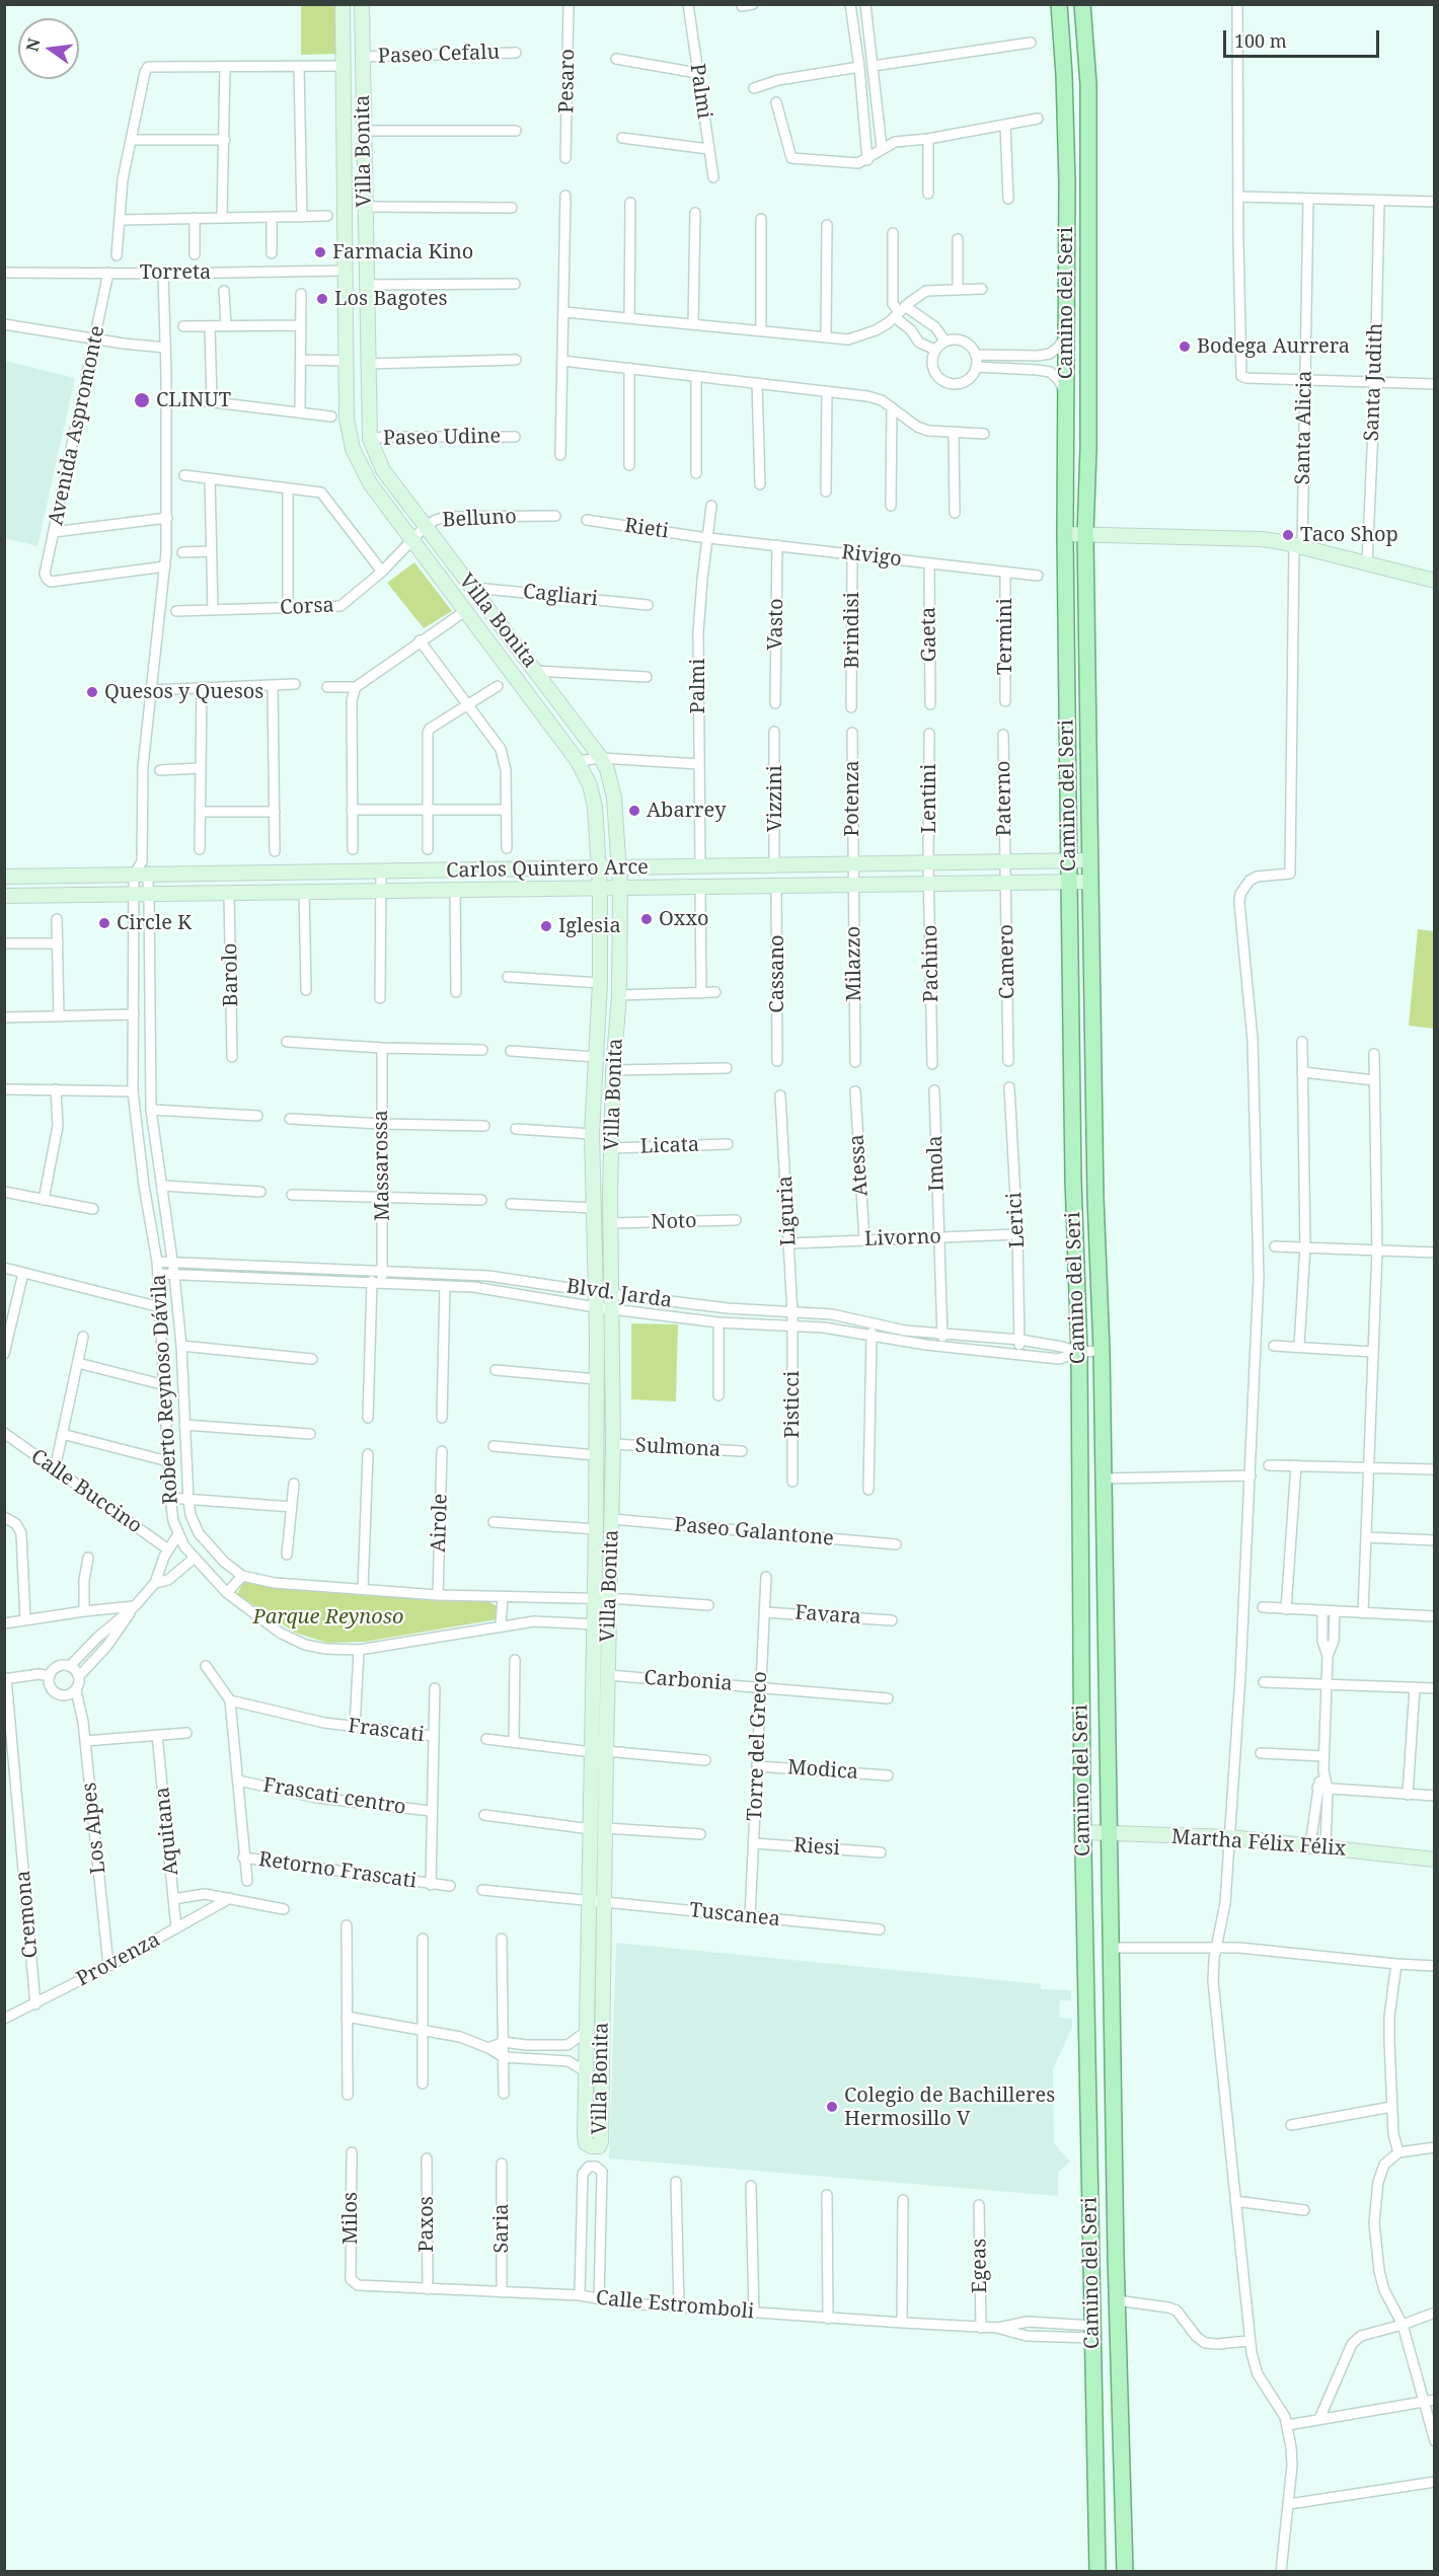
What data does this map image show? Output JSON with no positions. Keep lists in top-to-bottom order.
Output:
{
  "streets": {
    "main road": ["Camino del Seri"],
    "street": [
      "Paseo Cefalu",
      "Pesaro",
      "Palmi",
      "Villa Bonita",
      "Torreta",
      "Santa Judith",
      "Avenida Aspromonte",
      "Santa Alicia",
      "Paseo Udine",
      "Belluno",
      "Rieti",
      "Rivigo",
      "Cagliari",
      "Corsa",
      "Vasto",
      "Brindisi",
      "Gaeta",
      "Termini",
      "Vizzini",
      "Potenza",
      "Lentini",
      "Paterno",
      "Carlos Quintero Arce",
      "Camero",
      "Milazzo",
      "Pachino",
      "Cassano",
      "Barolo",
      "Licata",
      "Imola",
      "Massarossa",
      "Atessa",
      "Liguria",
      "Lerici",
      "Noto",
      "Livorno",
      "Blvd. Jarda",
      "Roberto Reynoso Dávila",
      "Pisticci",
      "Sulmona",
      "Calle Buccino",
      "Airole",
      "Paseo Galantone",
      "Favara",
      "Carbonia",
      "Frascati",
      "Torre del Greco",
      "Modica",
      "Frascati centro",
      "Los Alpes",
      "Aquitana",
      "Martha Félix Félix",
      "Riesi",
      "Retorno Frascati",
      "Cremona",
      "Tuscanea",
      "Provenza",
      "Milos",
      "Paxos",
      "Saria",
      "Egeas",
      "Calle Estromboli"
    ]
  },
  "crossings": [
    ["Paseo Cefalu", "Villa Bonita"],
    ["Palmi", "Rieti"],
    ["Palmi", "Rivigo"],
    ["Palmi", "Carlos Quintero Arce"],
    ["Villa Bonita", "Torreta"],
    ["Villa Bonita", "Paseo Udine"],
    ["Villa Bonita", "Belluno"],
    ["Villa Bonita", "Cagliari"],
    ["Villa Bonita", "Corsa"],
    ["Villa Bonita", "Carlos Quintero Arce"],
    ["Villa Bonita", "Licata"],
    ["Villa Bonita", "Noto"],
    ["Villa Bonita", "Blvd. Jarda"],
    ["Villa Bonita", "Roberto Reynoso Dávila"],
    ["Villa Bonita", "Sulmona"],
    ["Villa Bonita", "Paseo Galantone"],
    ["Villa Bonita", "Carbonia"],
    ["Villa Bonita", "Tuscanea"],
    ["Torreta", "Avenida Aspromonte"],
    ["Camino del Seri", "Carlos Quintero Arce"],
    ["Camino del Seri", "Blvd. Jarda"],
    ["Camino del Seri", "Martha Félix Félix"],
    ["Belluno", "Corsa"],
    ["Rieti", "Rivigo"],
    ["Rivigo", "Vasto"],
    ["Rivigo", "Brindisi"],
    ["Rivigo", "Gaeta"],
    ["Rivigo", "Termini"],
    ["Vizzini", "Carlos Quintero Arce"],
    ["Potenza", "Carlos Quintero Arce"],
    ["Potenza", "Milazzo"],
    ["Lentini", "Carlos Quintero Arce"],
    ["Lentini", "Pachino"],
    ["Paterno", "Carlos Quintero Arce"],
    ["Paterno", "Camero"],
    ["Carlos Quintero Arce", "Camero"],
    ["Carlos Quintero Arce", "Milazzo"],
    ["Carlos Quintero Arce", "Pachino"],
    ["Carlos Quintero Arce", "Cassano"],
    ["Carlos Quintero Arce", "Barolo"],
    ["Carlos Quintero Arce", "Roberto Reynoso Dávila"],
    ["Imola", "Livorno"],
    ["Imola", "Blvd. Jarda"],
    ["Massarossa", "Blvd. Jarda"],
    ["Atessa", "Livorno"],
    ["Liguria", "Livorno"],
    ["Liguria", "Blvd. Jarda"],
    ["Liguria", "Pisticci"],
    ["Lerici", "Livorno"],
    ["Lerici", "Blvd. Jarda"],
    ["Blvd. Jarda", "Roberto Reynoso Dávila"],
    ["Blvd. Jarda", "Pisticci"],
    ["Roberto Reynoso Dávila", "Airole"],
    ["Favara", "Torre del Greco"],
    ["Carbonia", "Torre del Greco"],
    ["Frascati", "Frascati centro"],
    ["Frascati", "Retorno Frascati"],
    ["Torre del Greco", "Modica"],
    ["Torre del Greco", "Riesi"],
    ["Torre del Greco", "Tuscanea"],
    ["Los Alpes", "Provenza"],
    ["Aquitana", "Provenza"],
    ["Cremona", "Provenza"],
    ["Milos", "Calle Estromboli"],
    ["Paxos", "Calle Estromboli"],
    ["Saria", "Calle Estromboli"],
    ["Egeas", "Calle Estromboli"]
  ],
  "parks": ["Parque Reynoso"],
  "places": [
    "Farmacia Kino",
    "Los Bagotes",
    "Bodega Aurrera",
    "CLINUT",
    "Taco Shop",
    "Quesos y Quesos",
    "Abarrey",
    "Oxxo",
    "Circle K",
    "Iglesia",
    "Colegio de Bachilleres Hermosillo V"
  ],
  "scale_bar": "100 m",
  "north": "left"
}
